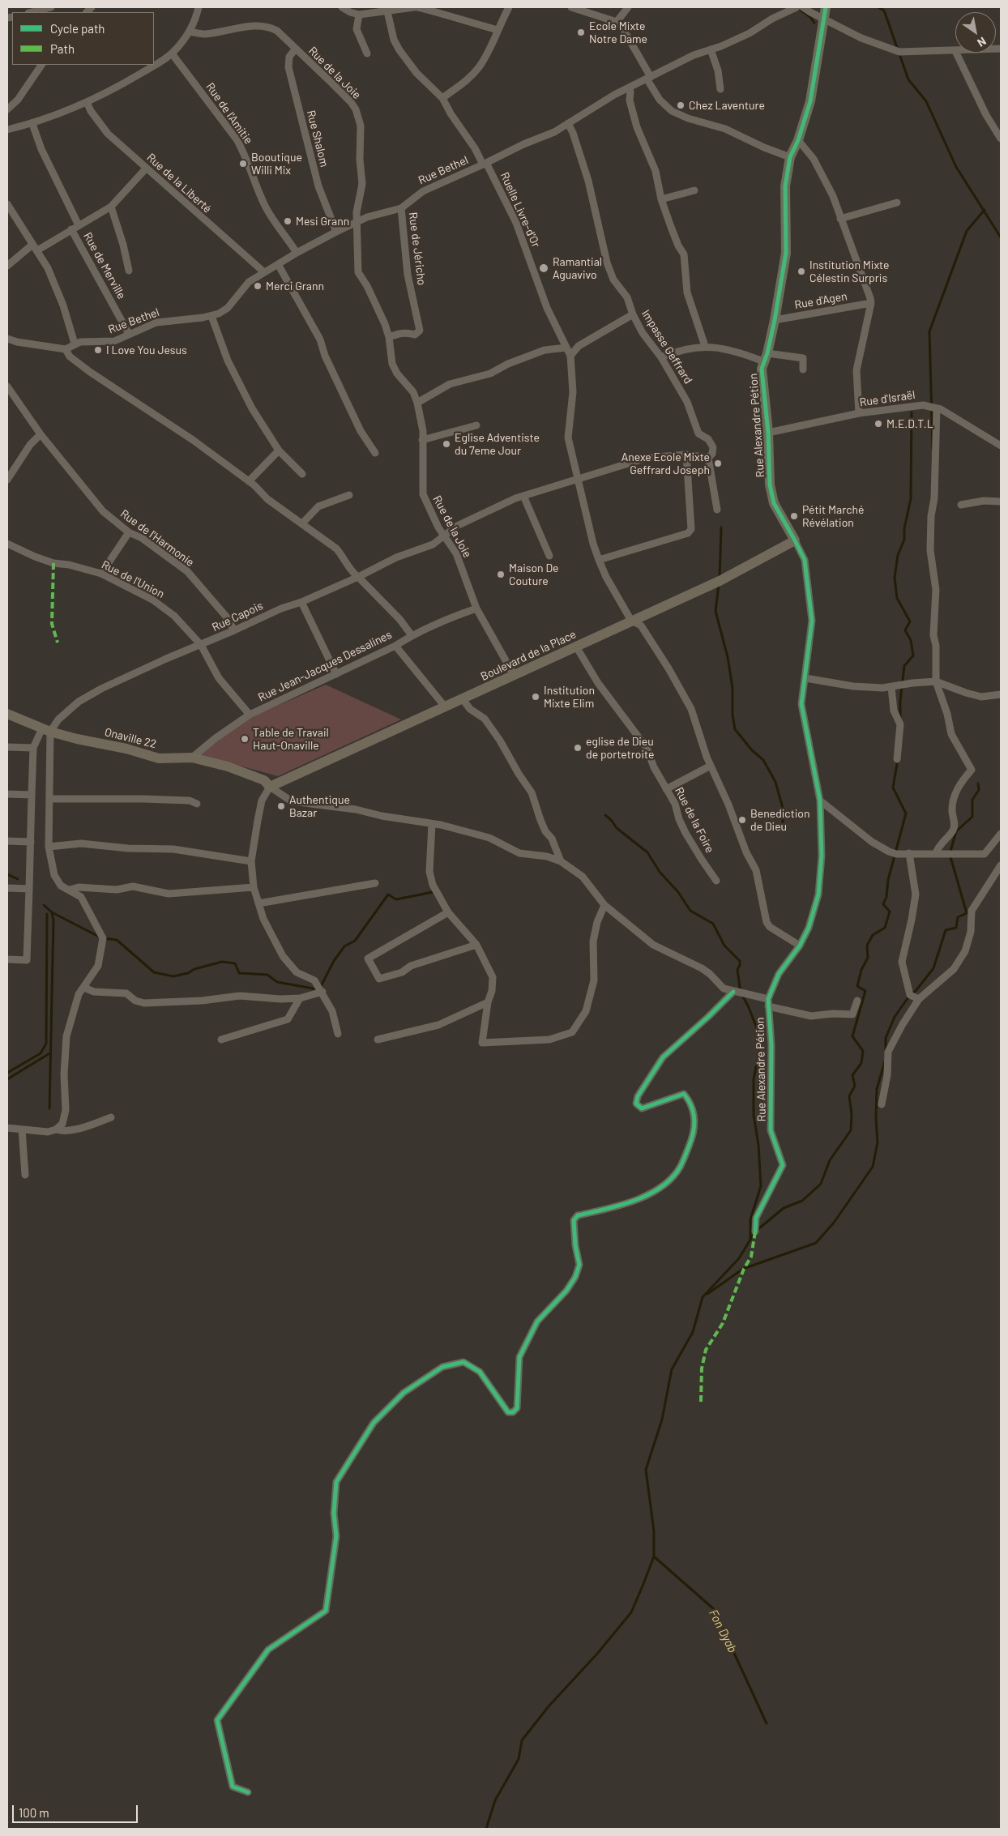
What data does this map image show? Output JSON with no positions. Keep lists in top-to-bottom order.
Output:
{
  "streets": {
    "street": [
      "Rue de la Joie",
      "Rue de l'Amitie",
      "Rue Shalom",
      "Rue Bethel",
      "Rue de la Liberté",
      "Ruelle Livre-d'Or",
      "Rue de Jéricho",
      "Rue de Merville",
      "Rue d'Agen",
      "Impasse Geffrard",
      "Rue d'Israël",
      "Rue Alexandre Pétion",
      "Rue de l'Harmonie",
      "Rue de l'Union",
      "Rue Capois",
      "Boulevard de la Place",
      "Rue Jean-Jacques Dessalines",
      "Onaville 22",
      "Rue de la Foire"
    ]
  },
  "crossings": [
    ["Rue de la Joie", "Rue Shalom"],
    ["Rue de la Joie", "Rue Bethel"],
    ["Rue de la Joie", "Rue de Jéricho"],
    ["Rue de la Joie", "Rue Capois"],
    ["Rue de la Joie", "Boulevard de la Place"],
    ["Rue de la Joie", "Rue Jean-Jacques Dessalines"],
    ["Rue de l'Amitie", "Rue Bethel"],
    ["Rue Shalom", "Rue Bethel"],
    ["Rue Bethel", "Rue de la Liberté"],
    ["Rue Bethel", "Ruelle Livre-d'Or"],
    ["Rue Bethel", "Rue de Jéricho"],
    ["Rue Bethel", "Rue de Merville"],
    ["Rue Bethel", "Impasse Geffrard"],
    ["Rue d'Agen", "Rue Alexandre Pétion"],
    ["Impasse Geffrard", "Rue Capois"],
    ["Rue d'Israël", "Rue Alexandre Pétion"],
    ["Rue Alexandre Pétion", "Boulevard de la Place"],
    ["Rue de l'Harmonie", "Rue Capois"],
    ["Rue de l'Union", "Rue Capois"],
    ["Rue de l'Union", "Rue Jean-Jacques Dessalines"],
    ["Rue Capois", "Onaville 22"],
    ["Boulevard de la Place", "Onaville 22"],
    ["Boulevard de la Place", "Rue de la Foire"],
    ["Rue Jean-Jacques Dessalines", "Onaville 22"]
  ],
  "water": ["Fon Dyab"],
  "places": [
    "Ecole Mixte Notre Dame",
    "Chez Laventure",
    "Booutique Willi Mix",
    "Mesi Grann",
    "Ramantial Aguavivo",
    "Institution Mixte Célestin Surpris",
    "Merci Grann",
    "I Love You Jesus",
    "M.E.D.T.L",
    "Eglise Adventiste du 7eme Jour",
    "Anexe Ecole Mixte Geffrard Joseph",
    "Pétit Marché Révélation",
    "Maison De Couture",
    "Institution Mixte Elim",
    "Table de Travail Haut-Onaville",
    "eglise de Dieu de portetroite",
    "Authentique Bazar",
    "Benediction de Dieu"
  ],
  "legend": ["Cycle path", "Path"],
  "scale_bar": "100 m",
  "north": "bottom right"
}
